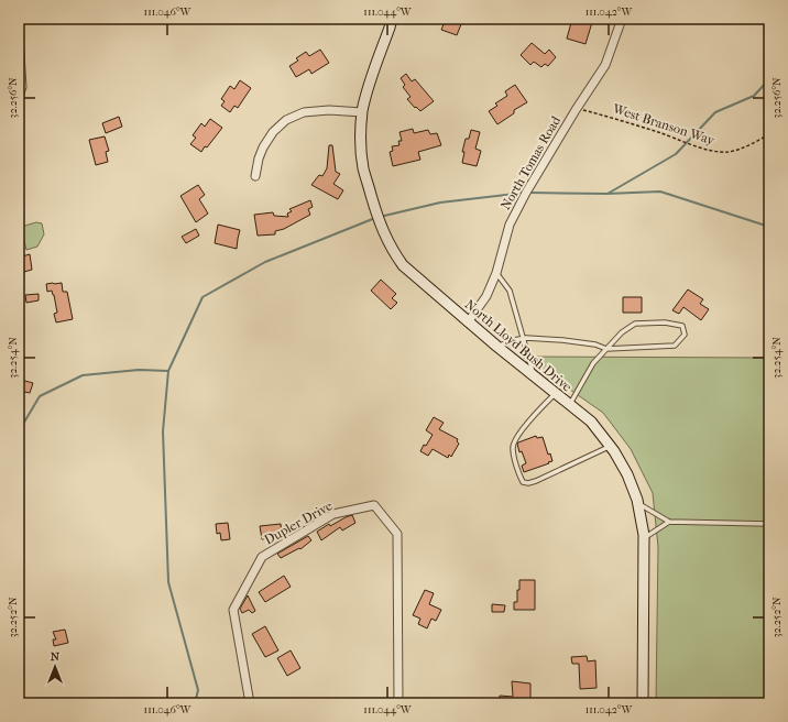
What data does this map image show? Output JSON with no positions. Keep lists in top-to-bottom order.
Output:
{
  "streets": {
    "street": ["North Tomas Road", "North Lloyd Bush Drive", "Dupler Drive"],
    "path": ["West Branson Way"]
  },
  "crossings": [
    ["West Branson Way", "North Tomas Road"],
    ["North Tomas Road", "North Lloyd Bush Drive"]
  ],
  "north": "top",
  "coordinates": [
    "111.046°W",
    "111.044°W",
    "111.042°W",
    "32.256°N",
    "32.254°N",
    "32.252°N"
  ]
}
